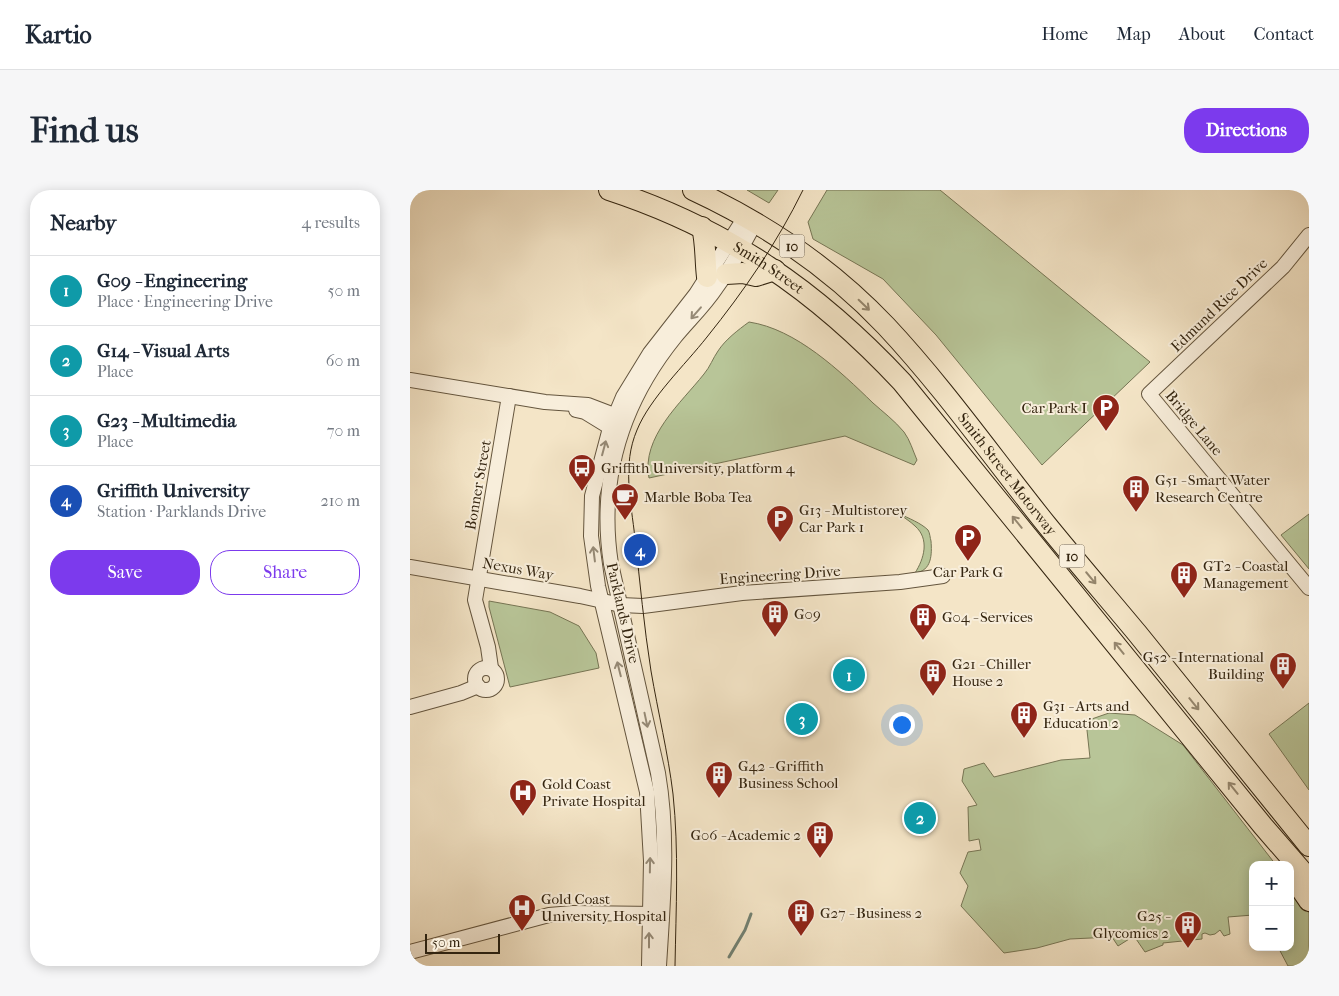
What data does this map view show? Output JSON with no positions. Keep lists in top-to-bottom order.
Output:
{
  "streets": {
    "highway": ["10", "Smith Street", "Smith Street Motorway"],
    "street": [
      "Edmund Rice Drive",
      "Bridge Lane",
      "Bonner Street",
      "Nexus Way",
      "Engineering Drive",
      "Parklands Drive"
    ]
  },
  "crossings": [
    ["Smith Street", "Smith Street Motorway"],
    ["Smith Street", "Parklands Drive"],
    ["Edmund Rice Drive", "Bridge Lane"],
    ["Bonner Street", "Nexus Way"],
    ["Nexus Way", "Engineering Drive"],
    ["Nexus Way", "Parklands Drive"],
    ["Engineering Drive", "Parklands Drive"]
  ],
  "places": {
    "parking": ["Car Park I", "G13 - Multistorey Car Park 1", "Car Park G"],
    "bus stop": ["Griffith University, platform 4"],
    "building": [
      "G51 - Smart Water Research Centre",
      "GT2 - Coastal Management",
      "G09",
      "G04 - Services",
      "G52 - International Building",
      "G21 - Chiller House 2",
      "G31 - Arts and Education 2",
      "G42 - Griffith Business School",
      "G06 - Academic 2",
      "G27 - Business 2",
      "G25 - Glycomics 2"
    ],
    "cafe": ["Marble Boba Tea"],
    "hospital": ["Gold Coast Private Hospital", "Gold Coast University Hospital"]
  },
  "scale_bar": "50 m",
  "page": {
    "header": "Kartio",
    "nav": [
      "Home",
      "Map",
      "About",
      "Contact"
    ],
    "buttons": [
      "Directions",
      ["Save", "Share"]
    ],
    "title": "Find us",
    "heading": ["Nearby", "4 results"],
    "list": [
      {
        "mark": "1",
        "name": "G09 - Engineering",
        "note": "Place · Engineering Drive",
        "value": "50 m"
      },
      {
        "mark": "2",
        "name": "G14 - Visual Arts",
        "note": "Place",
        "value": "60 m"
      },
      {
        "mark": "3",
        "name": "G23 - Multimedia",
        "note": "Place",
        "value": "70 m"
      },
      {
        "mark": "4",
        "name": "Griffith University",
        "note": "Station · Parklands Drive",
        "value": "210 m"
      }
    ],
    "pins": [
      "4",
      "1",
      "3",
      "2"
    ],
    "map_buttons": ["+", "−"],
    "scale": "50 m"
  }
}
